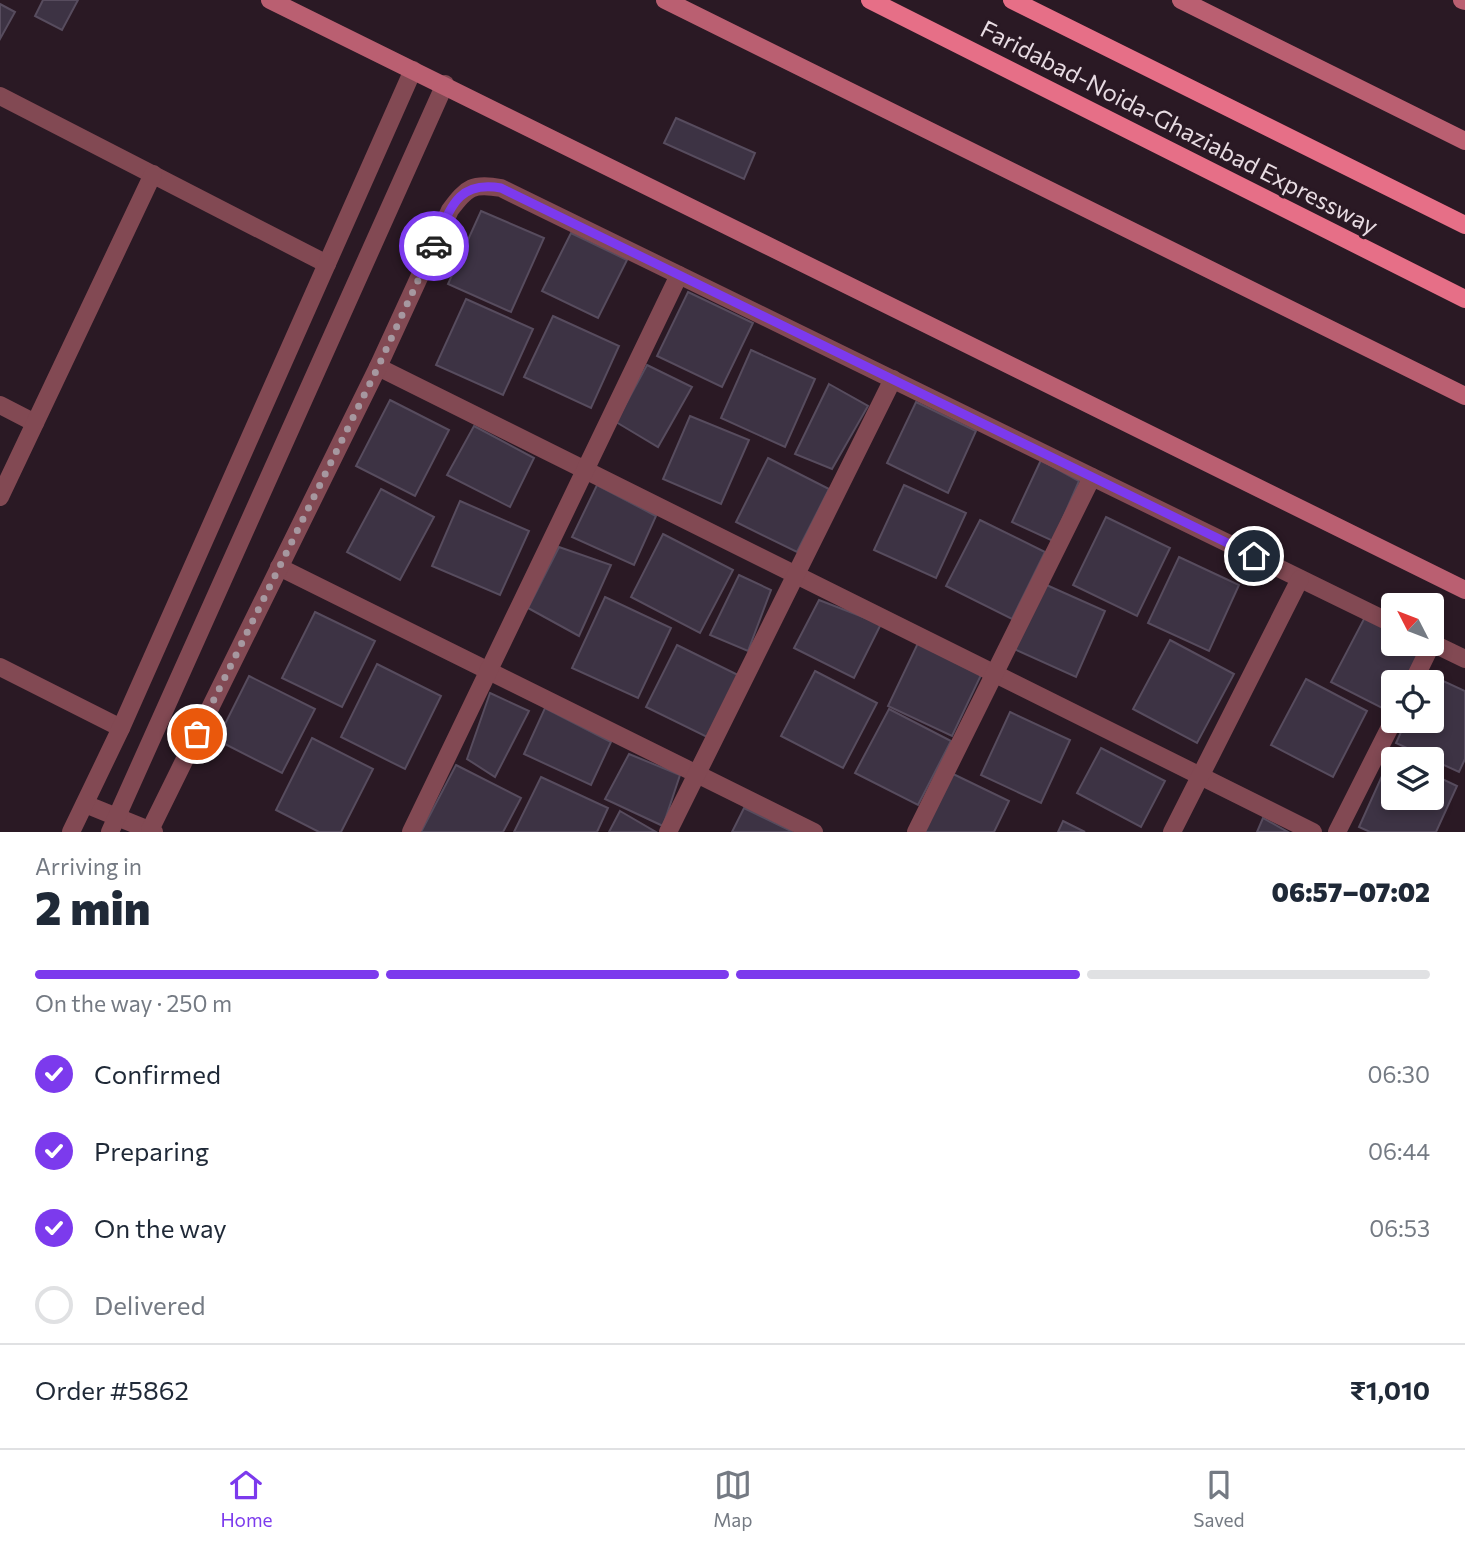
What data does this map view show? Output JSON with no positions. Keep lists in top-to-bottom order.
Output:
{
  "streets": {
    "main road": ["Faridabad-Noida-Ghaziabad Expressway"]
  },
  "north": "top left",
  "page": {
    "heading": ["2 min", "Arriving in", "06:57–07:02"],
    "panel": ["Order #5862", "₹1,010"],
    "bar": "On the way · 250 m",
    "list": [
      ["Confirmed", "06:30"],
      ["Preparing", "06:44"],
      ["On the way", "06:53"],
      "Delivered"
    ],
    "tabs": ["Home", "Map", "Saved"]
  }
}
